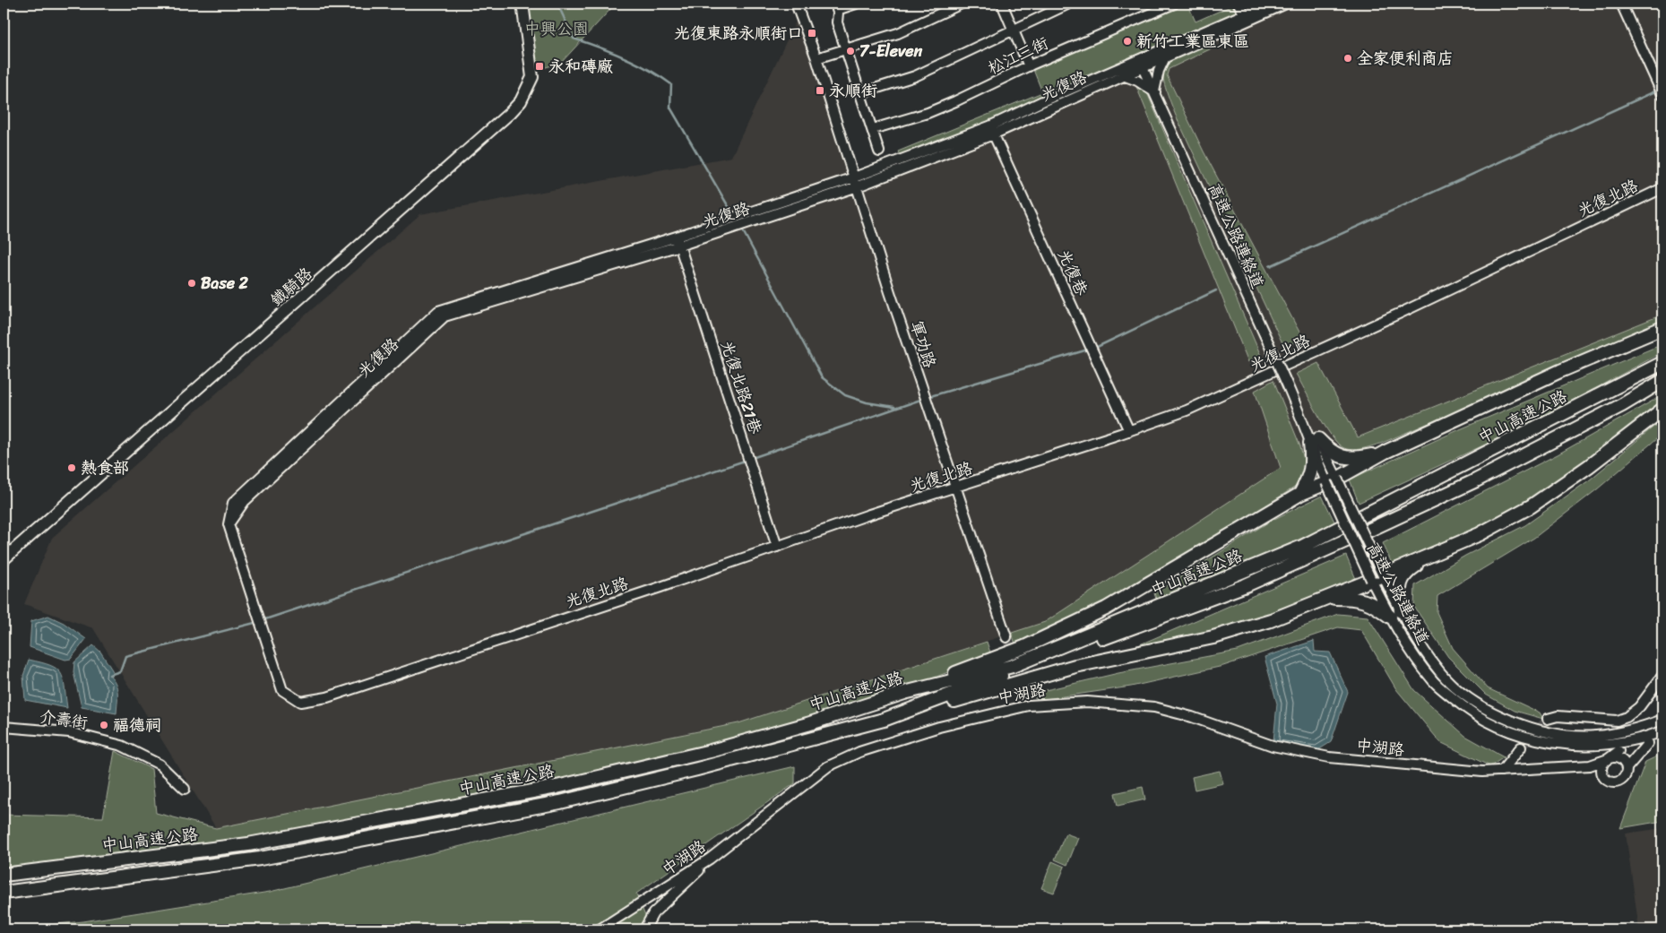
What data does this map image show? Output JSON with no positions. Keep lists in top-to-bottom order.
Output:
{
  "streets": {
    "highway": ["中山高速公路"],
    "main road": ["鐵騎路"],
    "street": [
      "松江三街",
      "光復路",
      "光復北路",
      "高速公路連絡道",
      "光復巷",
      "軍功路",
      "光復北路21巷",
      "中湖路",
      "介壽街"
    ]
  },
  "crossings": [
    ["光復路", "光復北路"],
    ["光復路", "高速公路連絡道"],
    ["光復路", "光復巷"],
    ["光復路", "軍功路"],
    ["光復路", "光復北路21巷"],
    ["光復北路", "光復巷"],
    ["光復北路", "軍功路"],
    ["光復北路", "光復北路21巷"]
  ],
  "parks": ["中興公園"],
  "places": {
    "transit": ["光復東路永順街口", "永和磚廠", "永順街"],
    "other": [
      "新竹工業區東區",
      "7-Eleven",
      "全家便利商店",
      "Base 2",
      "熱食部",
      "福德祠"
    ]
  }
}
